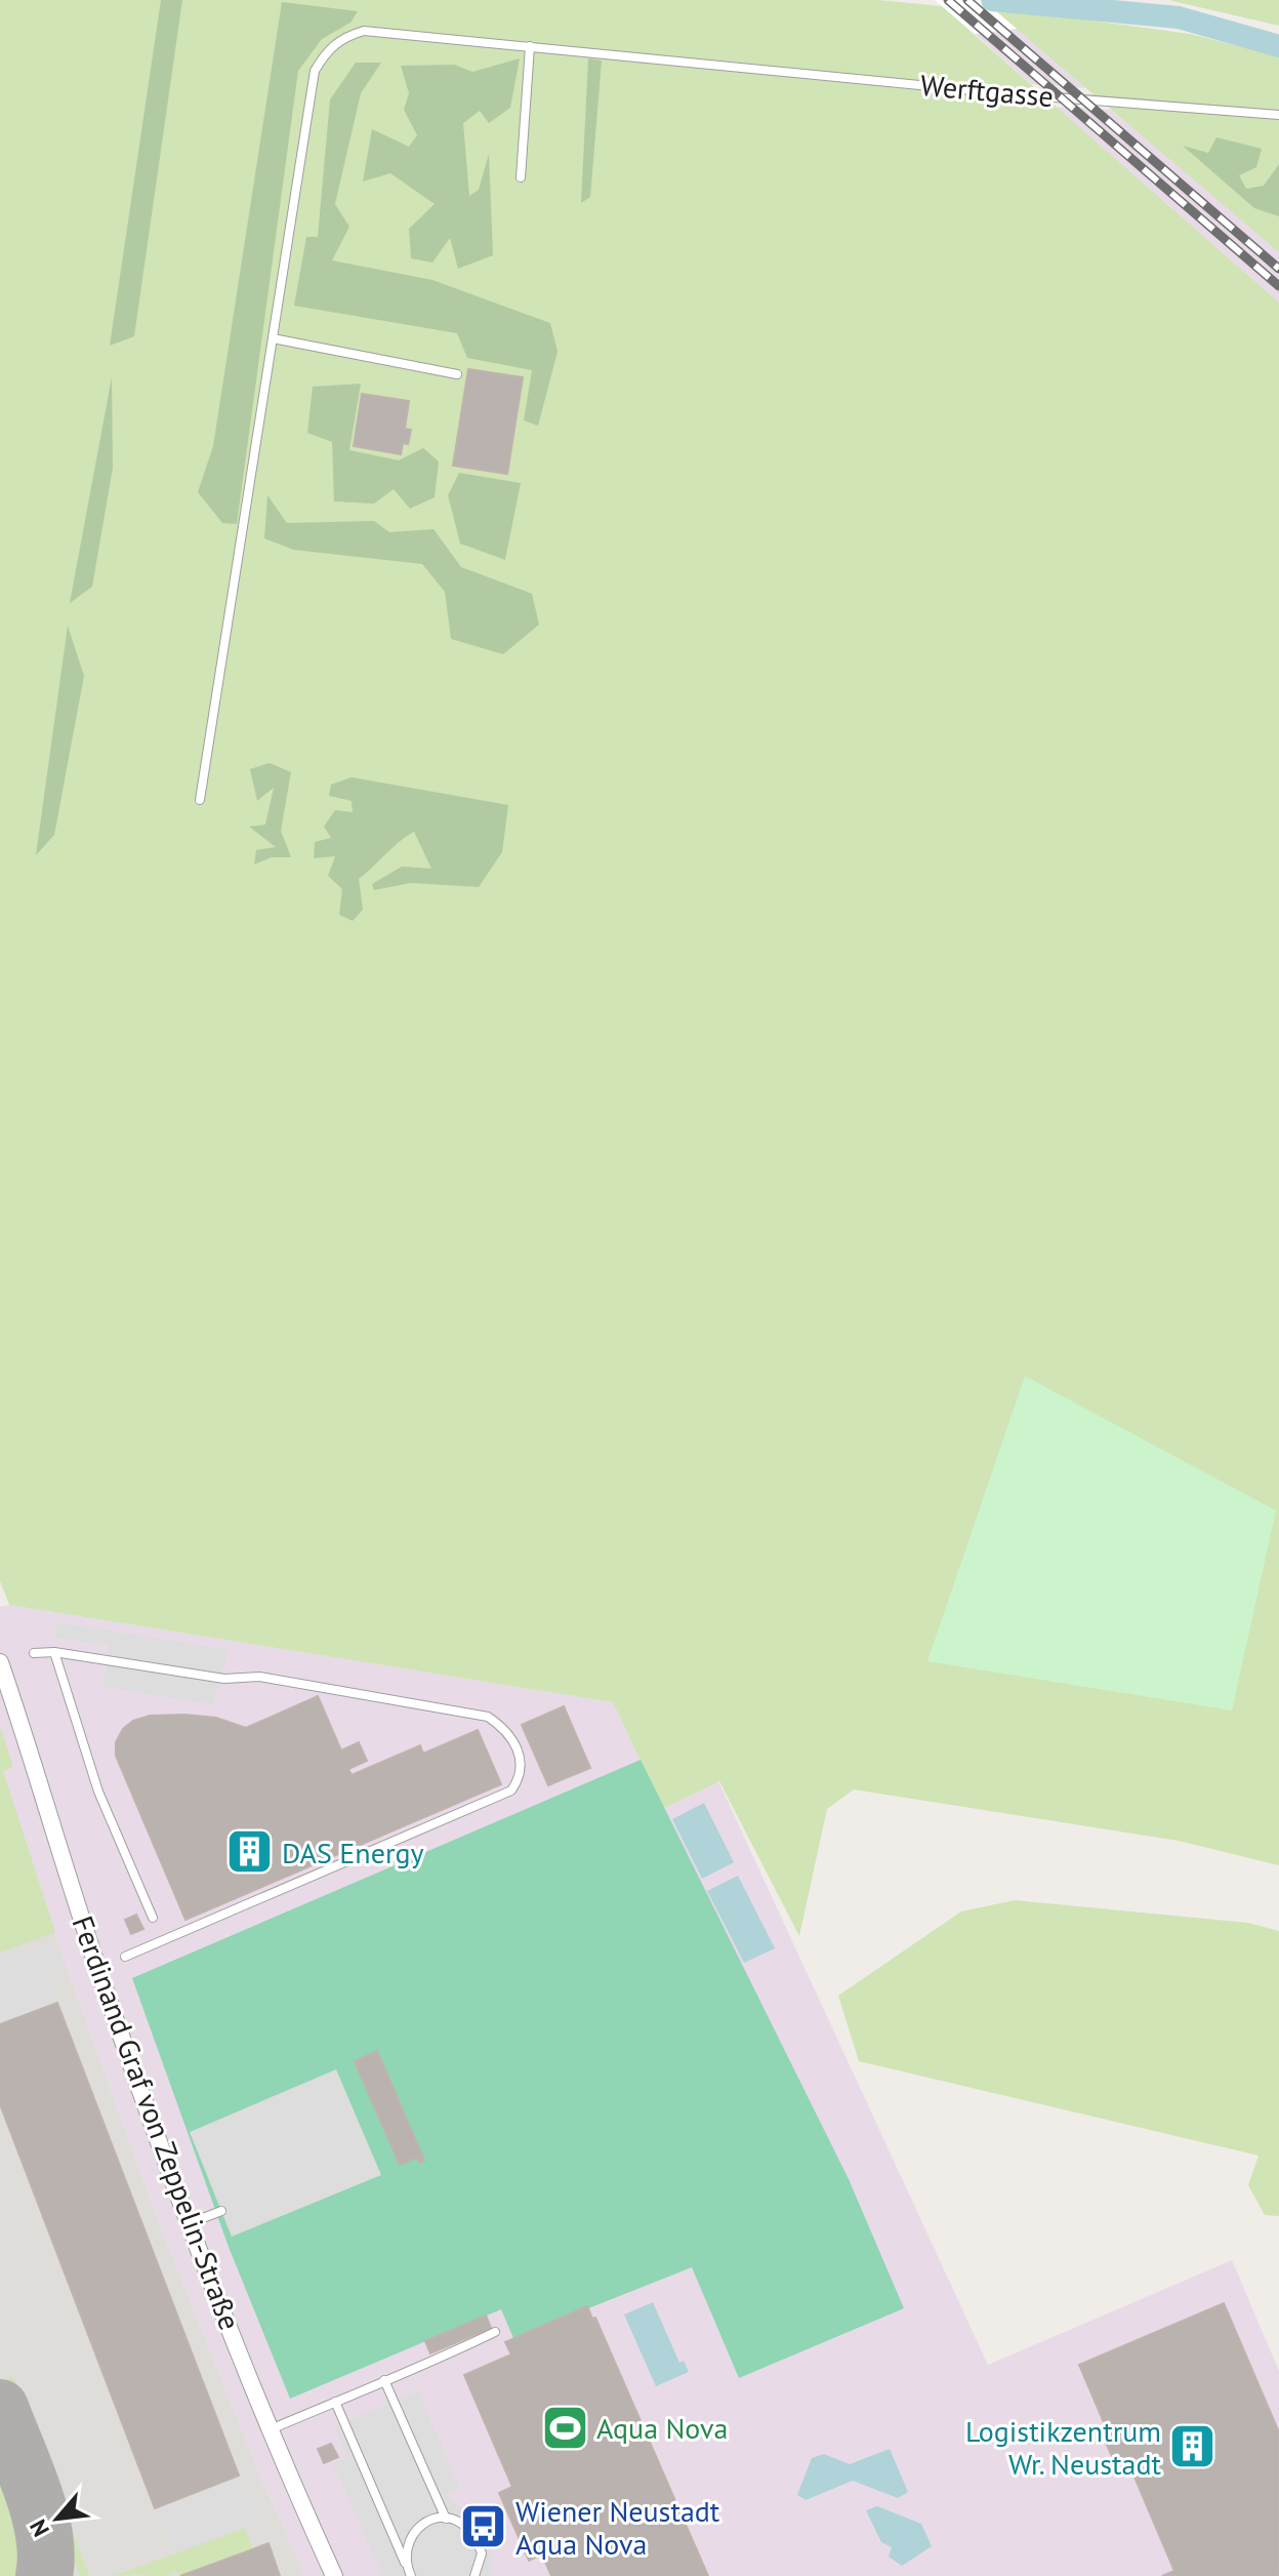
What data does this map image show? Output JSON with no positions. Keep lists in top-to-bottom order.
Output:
{
  "streets": {
    "street": ["Ferdinand Graf von Zeppelin-Straße"],
    "lane": ["Werftgasse"]
  },
  "places": {
    "building": ["DAS Energy", "Logistikzentrum Wr. Neustadt"],
    "sports": ["Aqua Nova"],
    "bus stop": ["Wiener Neustadt Aqua Nova"]
  },
  "north": "bottom left"
}
